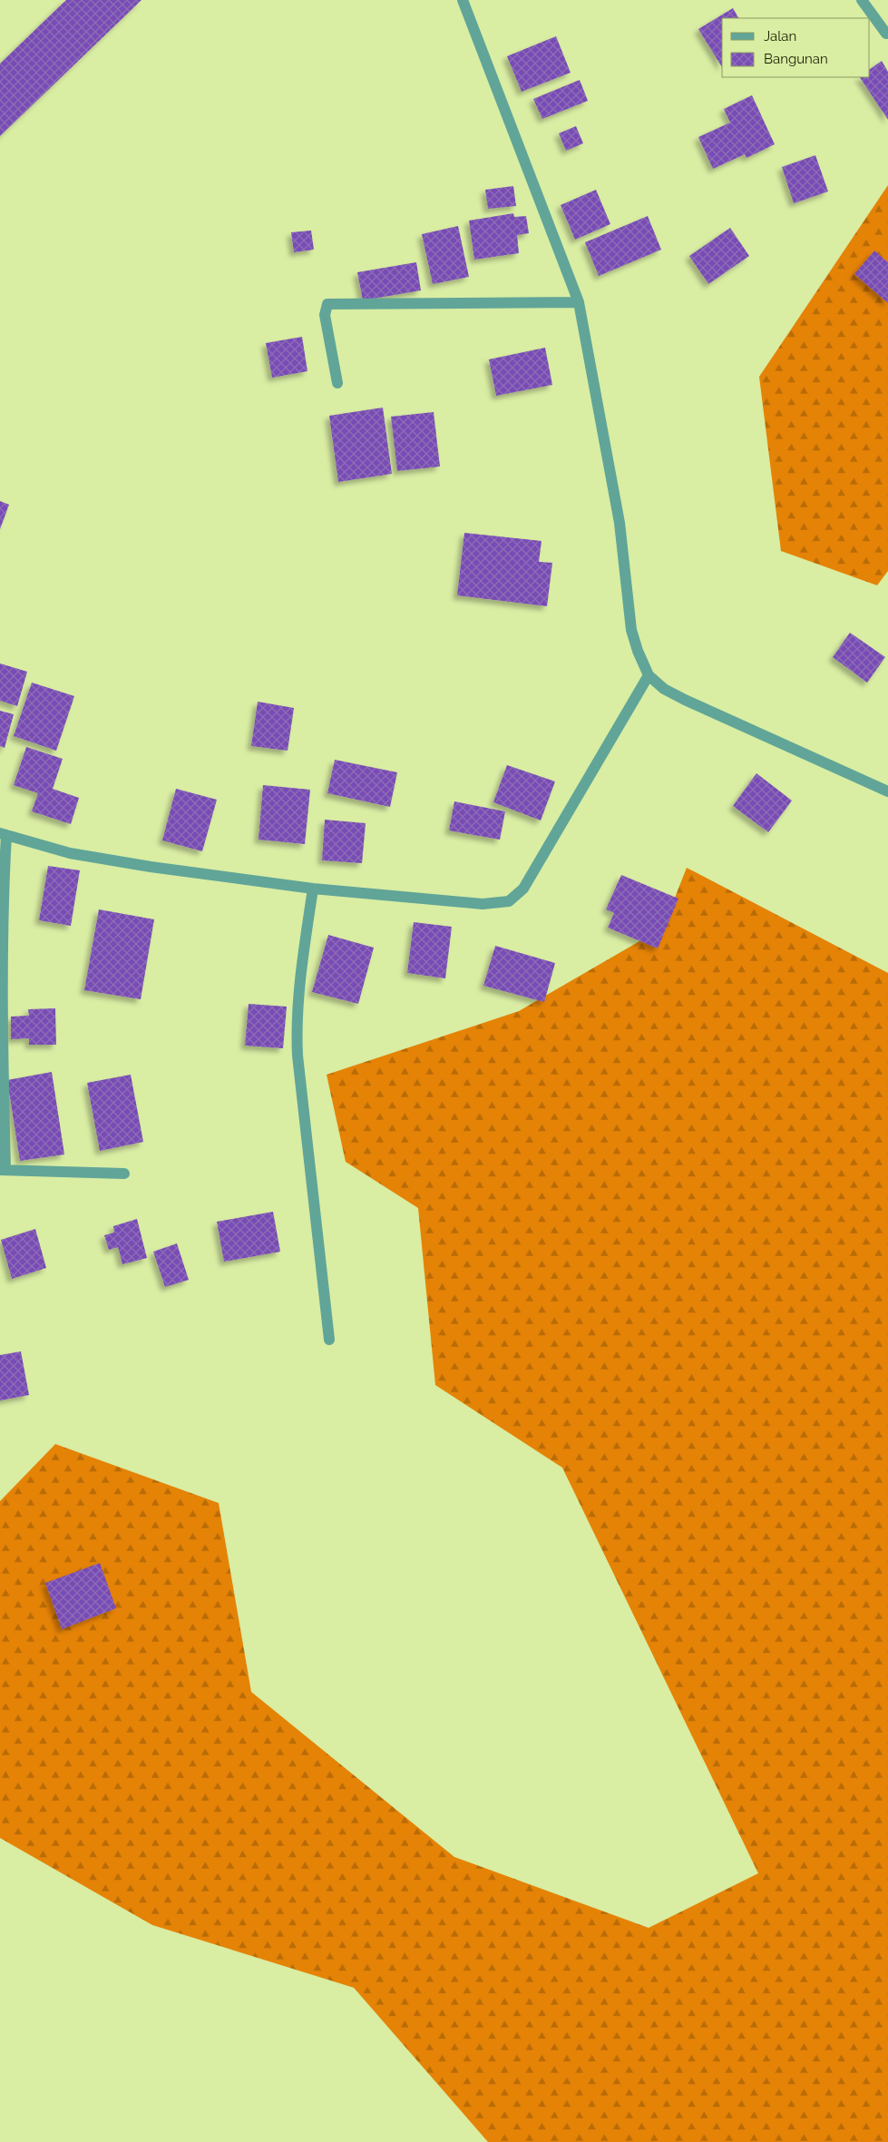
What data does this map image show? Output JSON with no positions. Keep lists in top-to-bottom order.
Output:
{
  "legend": ["Jalan", "Bangunan"]
}
